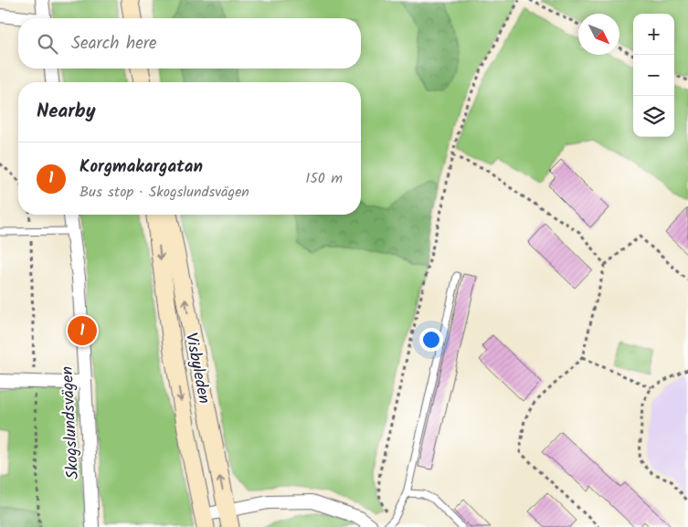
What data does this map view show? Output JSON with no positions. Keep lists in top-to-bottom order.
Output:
{
  "streets": {
    "main road": ["Visbyleden"],
    "street": ["Skogslundsvägen"]
  },
  "north": "bottom right",
  "page": {
    "map_buttons": ["+", "−"],
    "search": "Search here",
    "heading": "Nearby",
    "list": [
      {
        "mark": "1",
        "name": "Korgmakargatan",
        "note": "Bus stop · Skogslundsvägen",
        "value": "150 m"
      }
    ],
    "pins": "1"
  }
}
